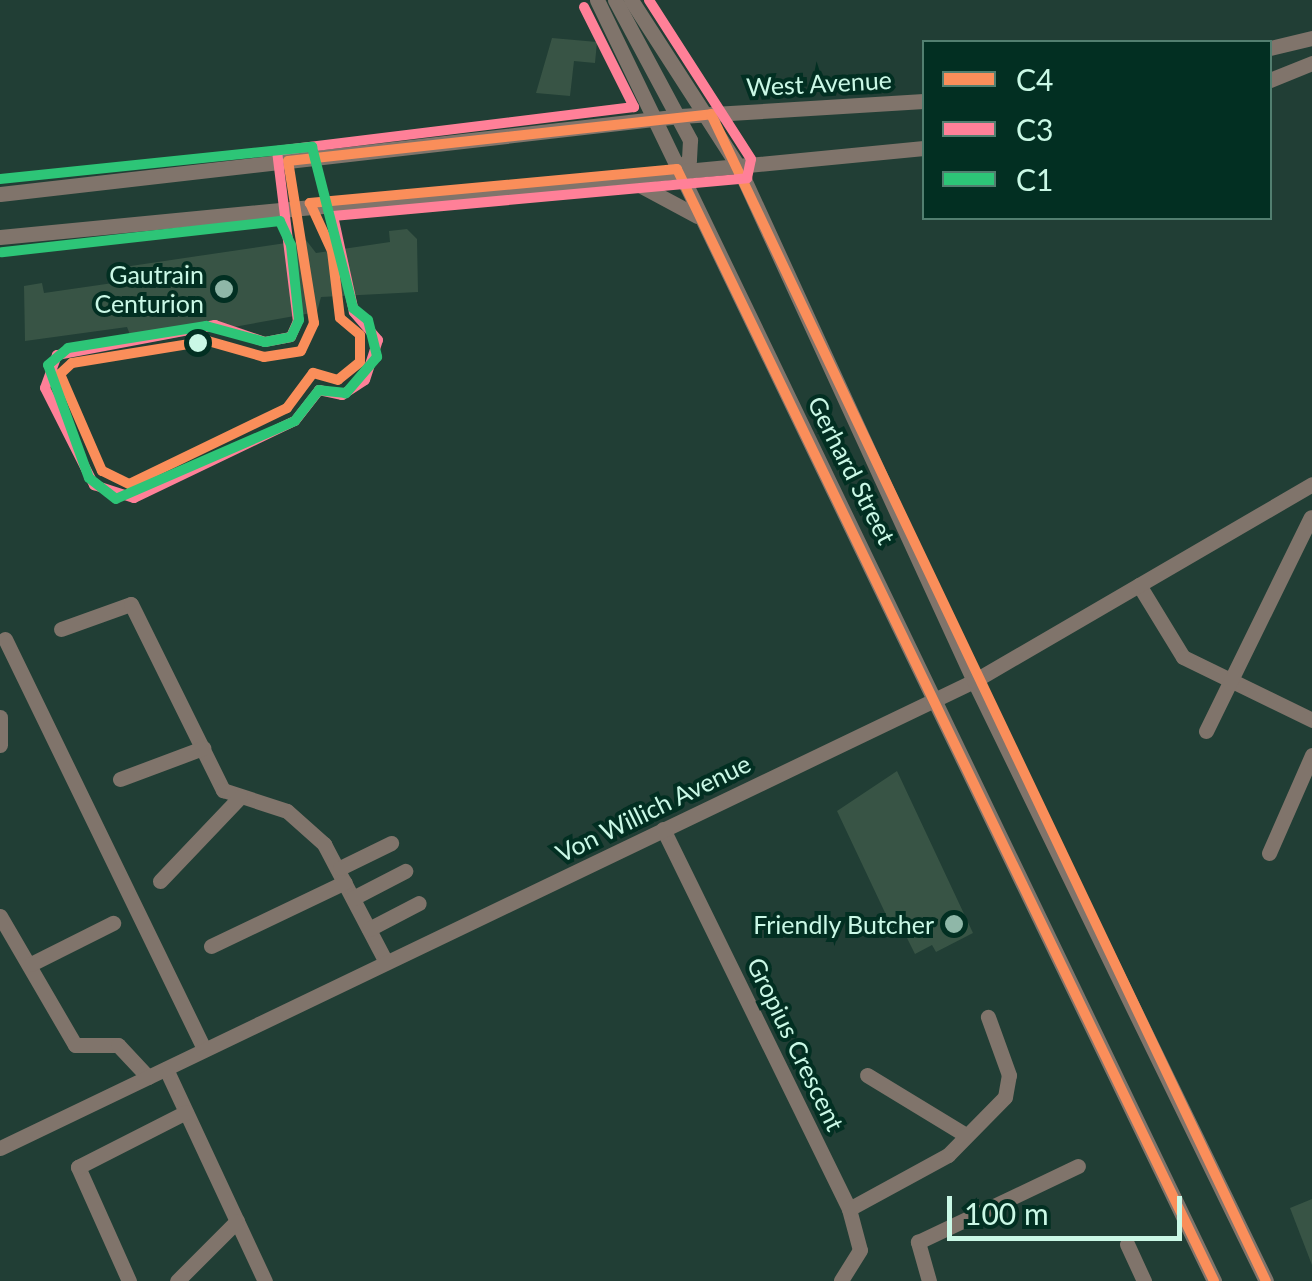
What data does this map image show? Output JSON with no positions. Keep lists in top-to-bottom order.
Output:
{
  "streets": {
    "street": [
      "West Avenue",
      "Gerhard Street",
      "Von Willich Avenue",
      "Gropius Crescent"
    ]
  },
  "crossings": [
    ["West Avenue", "Gerhard Street"],
    ["Gerhard Street", "Von Willich Avenue"],
    ["Von Willich Avenue", "Gropius Crescent"]
  ],
  "places": ["Gautrain Centurion", "Friendly Butcher"],
  "lines": ["transit line C3", "transit line C4", "transit line C1"],
  "legend": ["C4", "C3", "C1"],
  "scale_bar": "100 m"
}
